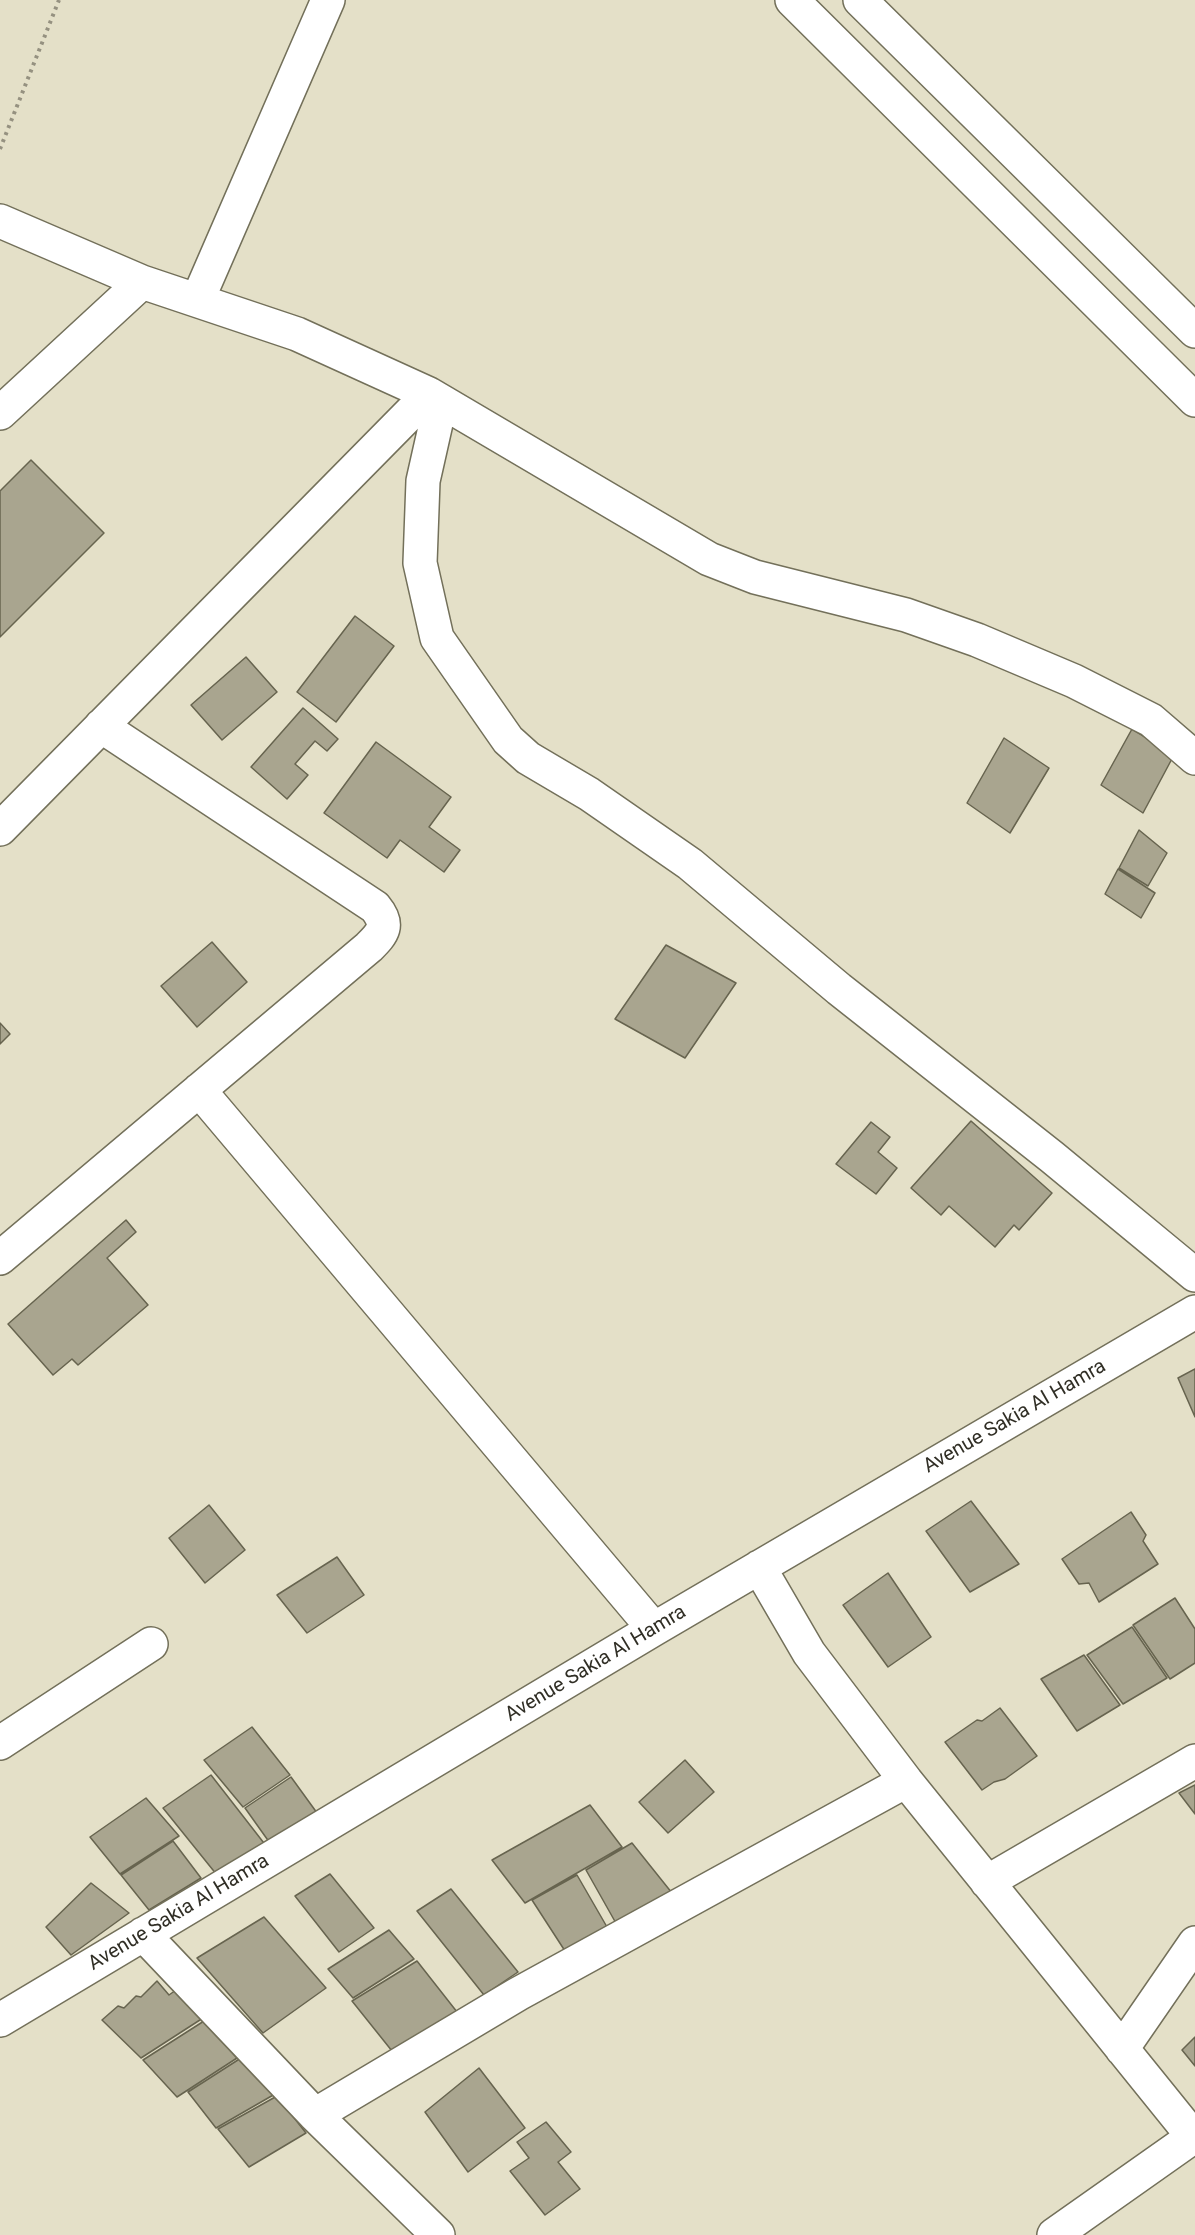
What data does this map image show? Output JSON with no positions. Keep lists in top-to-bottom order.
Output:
{
  "streets": {
    "street": ["Avenue Sakia Al Hamra"]
  }
}
